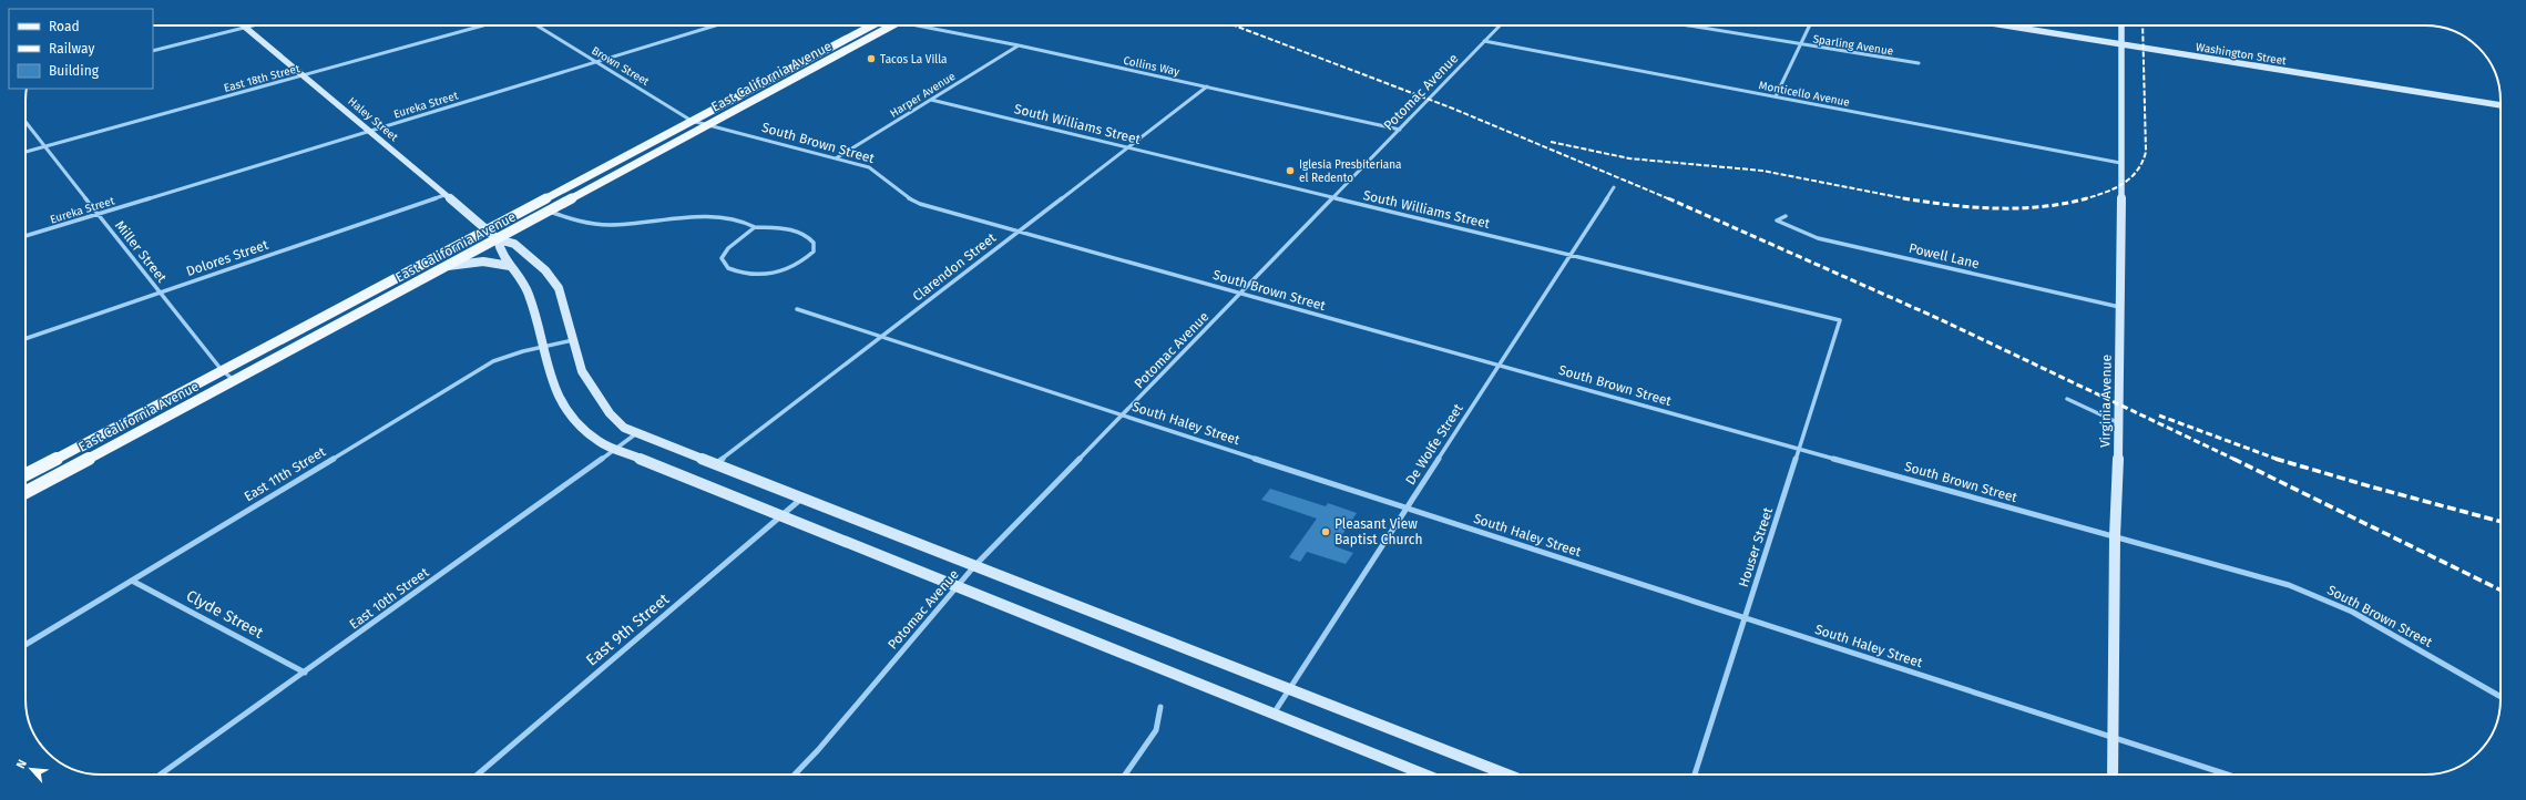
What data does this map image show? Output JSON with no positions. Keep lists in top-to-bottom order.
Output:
{
  "streets": {
    "main road": ["East California Avenue"],
    "street": [
      "Sparling Avenue",
      "Washington Street",
      "Brown Street",
      "Collins Way",
      "East 18th Street",
      "Potomac Avenue",
      "Monticello Avenue",
      "Harper Avenue",
      "Eureka Street",
      "Haley Street",
      "South Williams Street",
      "South Brown Street",
      "Miller Street",
      "Powell Lane",
      "Dolores Street",
      "Clarendon Street",
      "Virginia Avenue",
      "South Haley Street",
      "De Wolfe Street",
      "East 11th Street",
      "Houser Street",
      "East 10th Street",
      "Clyde Street",
      "East 9th Street"
    ]
  },
  "crossings": [
    ["Washington Street", "Virginia Avenue"],
    ["Brown Street", "East California Avenue"],
    ["Brown Street", "Eureka Street"],
    ["Brown Street", "South Brown Street"],
    ["Collins Way", "Potomac Avenue"],
    ["Collins Way", "Harper Avenue"],
    ["Collins Way", "Clarendon Street"],
    ["East California Avenue", "Haley Street"],
    ["East California Avenue", "South Brown Street"],
    ["East California Avenue", "Miller Street"],
    ["East 18th Street", "Haley Street"],
    ["East 18th Street", "Miller Street"],
    ["Potomac Avenue", "Monticello Avenue"],
    ["Potomac Avenue", "South Williams Street"],
    ["Potomac Avenue", "South Brown Street"],
    ["Potomac Avenue", "South Haley Street"],
    ["Monticello Avenue", "Virginia Avenue"],
    ["Harper Avenue", "South Williams Street"],
    ["Harper Avenue", "South Brown Street"],
    ["Eureka Street", "Haley Street"],
    ["Eureka Street", "Miller Street"],
    ["Haley Street", "Dolores Street"],
    ["South Williams Street", "Clarendon Street"],
    ["South Williams Street", "De Wolfe Street"],
    ["South Williams Street", "Houser Street"],
    ["South Brown Street", "Clarendon Street"],
    ["South Brown Street", "Virginia Avenue"],
    ["South Brown Street", "De Wolfe Street"],
    ["South Brown Street", "Houser Street"],
    ["Miller Street", "Dolores Street"],
    ["Powell Lane", "Virginia Avenue"],
    ["Clarendon Street", "South Haley Street"],
    ["Virginia Avenue", "South Haley Street"],
    ["South Haley Street", "De Wolfe Street"],
    ["South Haley Street", "Houser Street"],
    ["East 11th Street", "Clyde Street"],
    ["East 10th Street", "Clyde Street"]
  ],
  "places": ["Tacos La Villa", "Iglesia Presbiteriana el Redento", "Pleasant View Baptist Church"],
  "legend": ["Road", "Railway", "Building"],
  "north": "top left"
}
